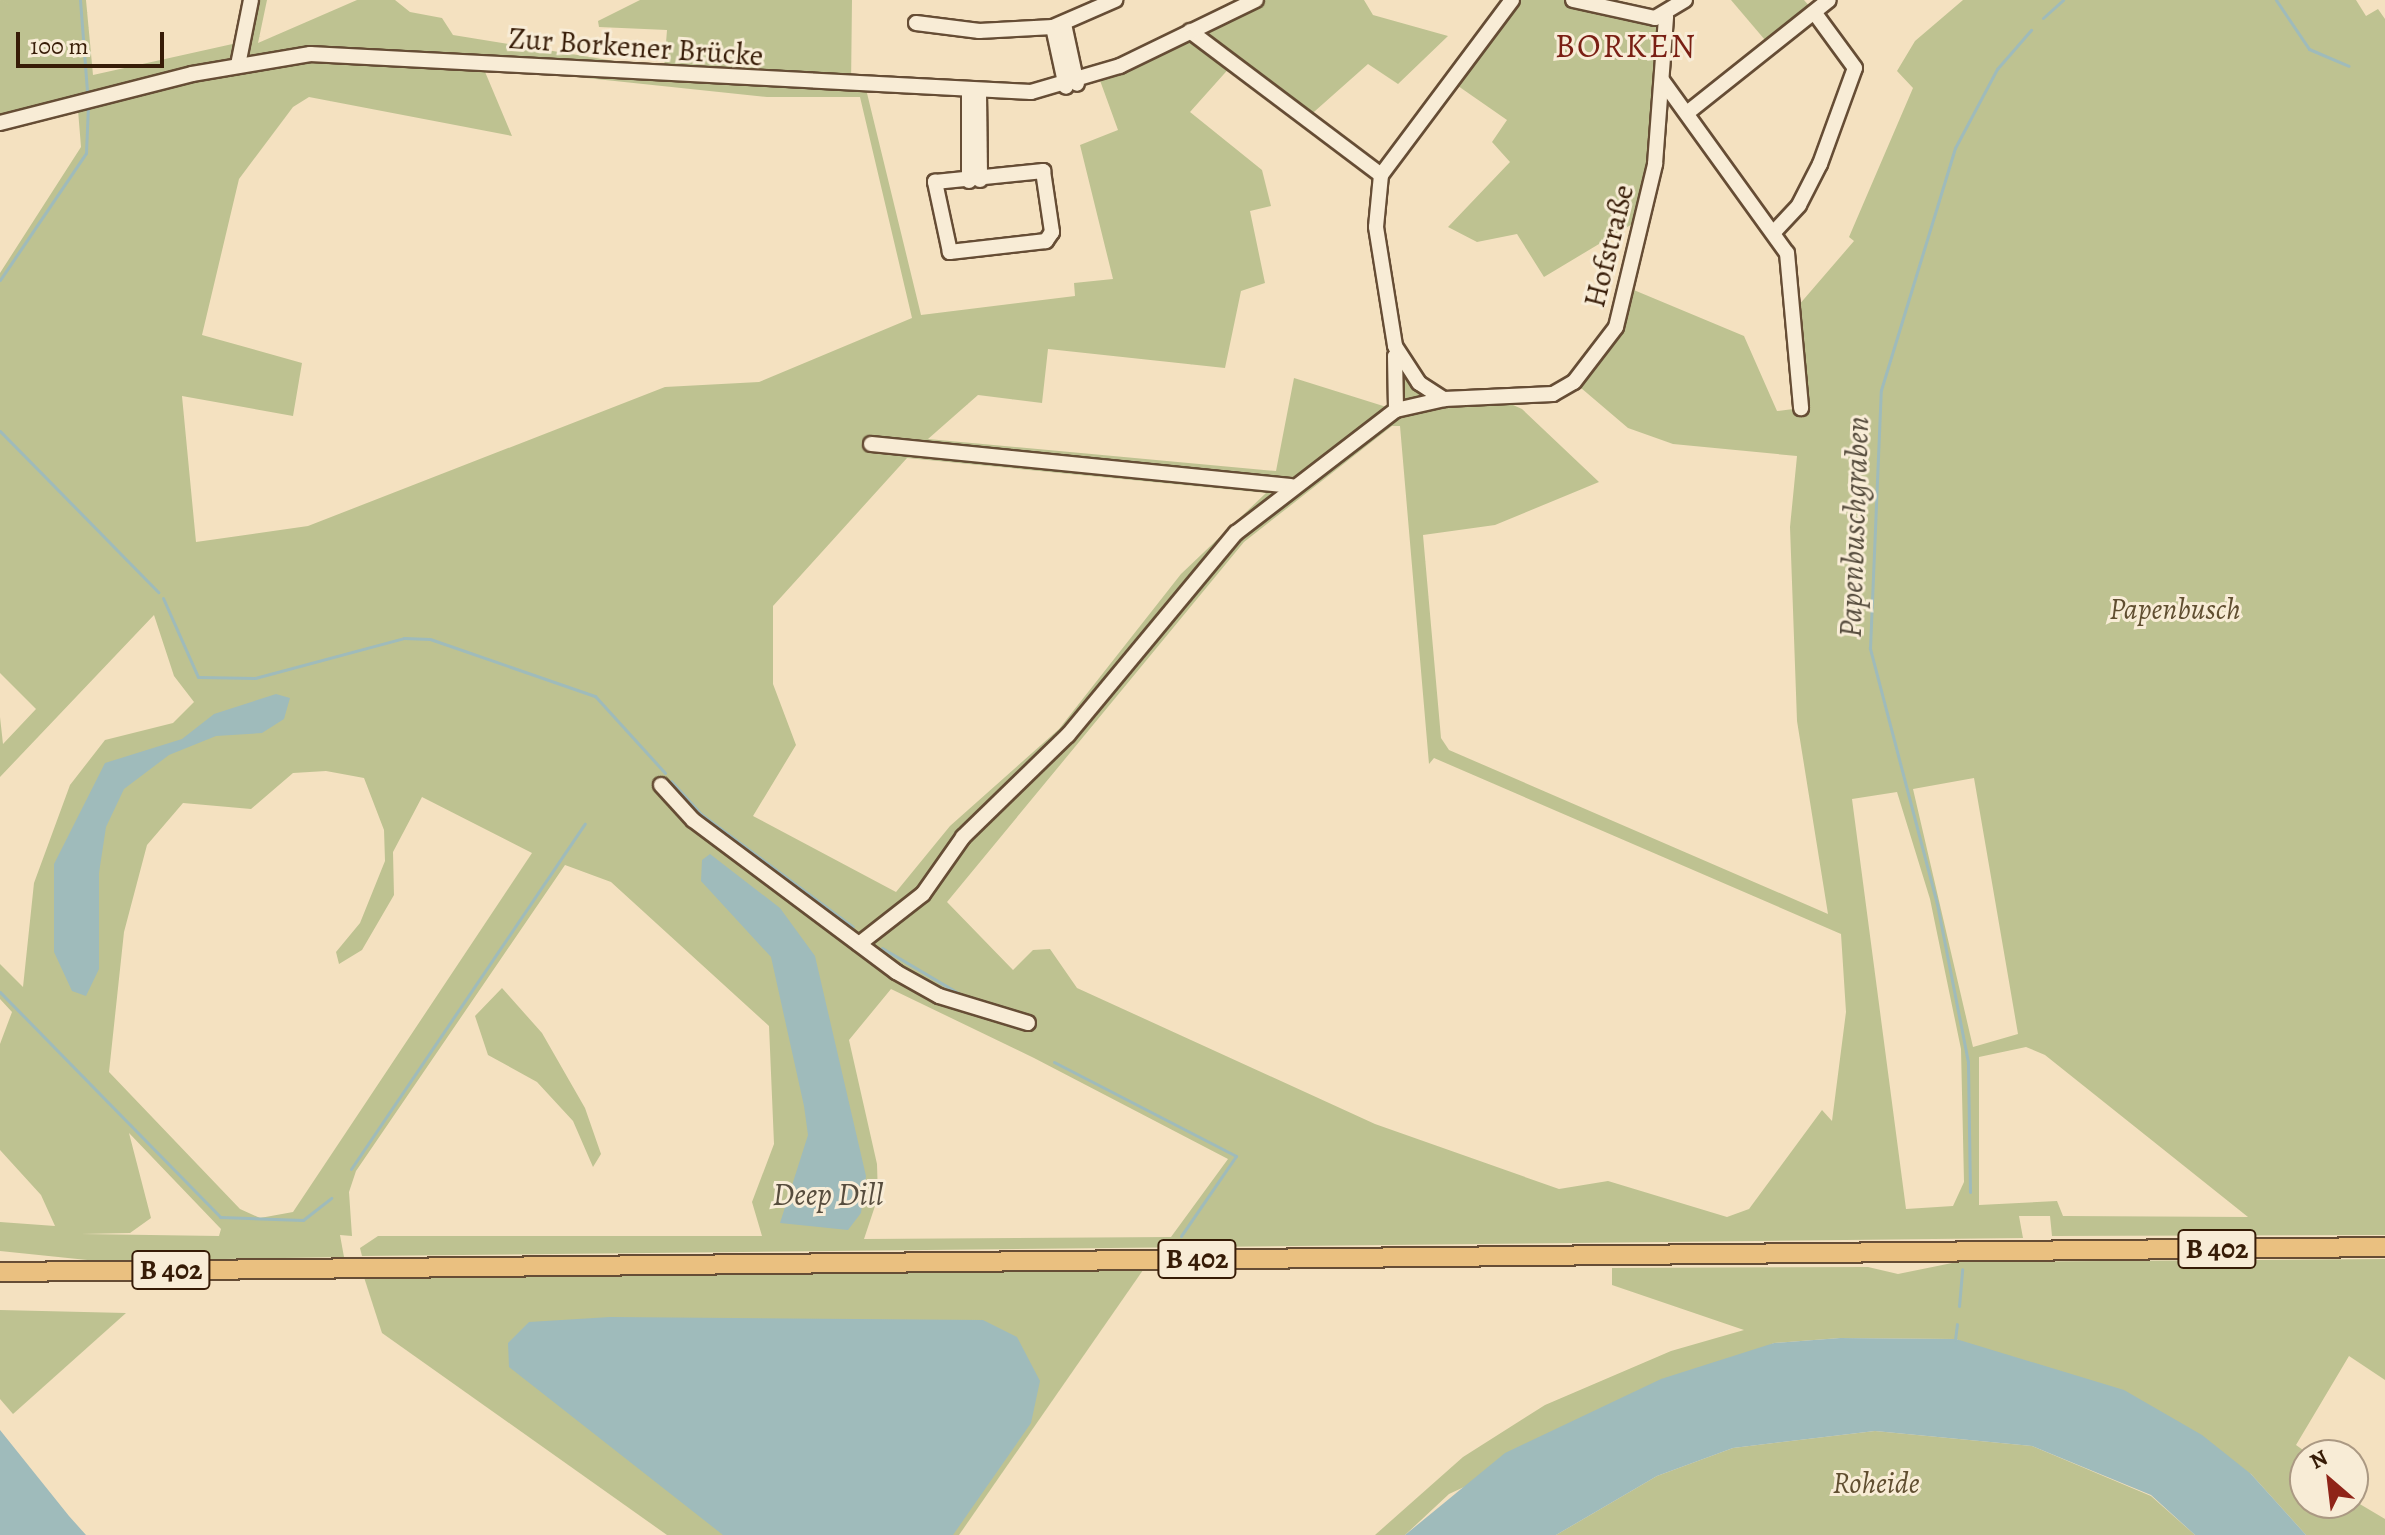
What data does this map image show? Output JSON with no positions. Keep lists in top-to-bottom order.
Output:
{
  "streets": {
    "main road": ["B 402"],
    "street": ["Zur Borkener Brücke", "Hofstraße"]
  },
  "districts": ["BORKEN"],
  "water": ["Papenbuschgraben", "Deep Dill"],
  "parks": ["Papenbusch", "Roheide"],
  "scale_bar": "100 m",
  "north": "top left"
}
